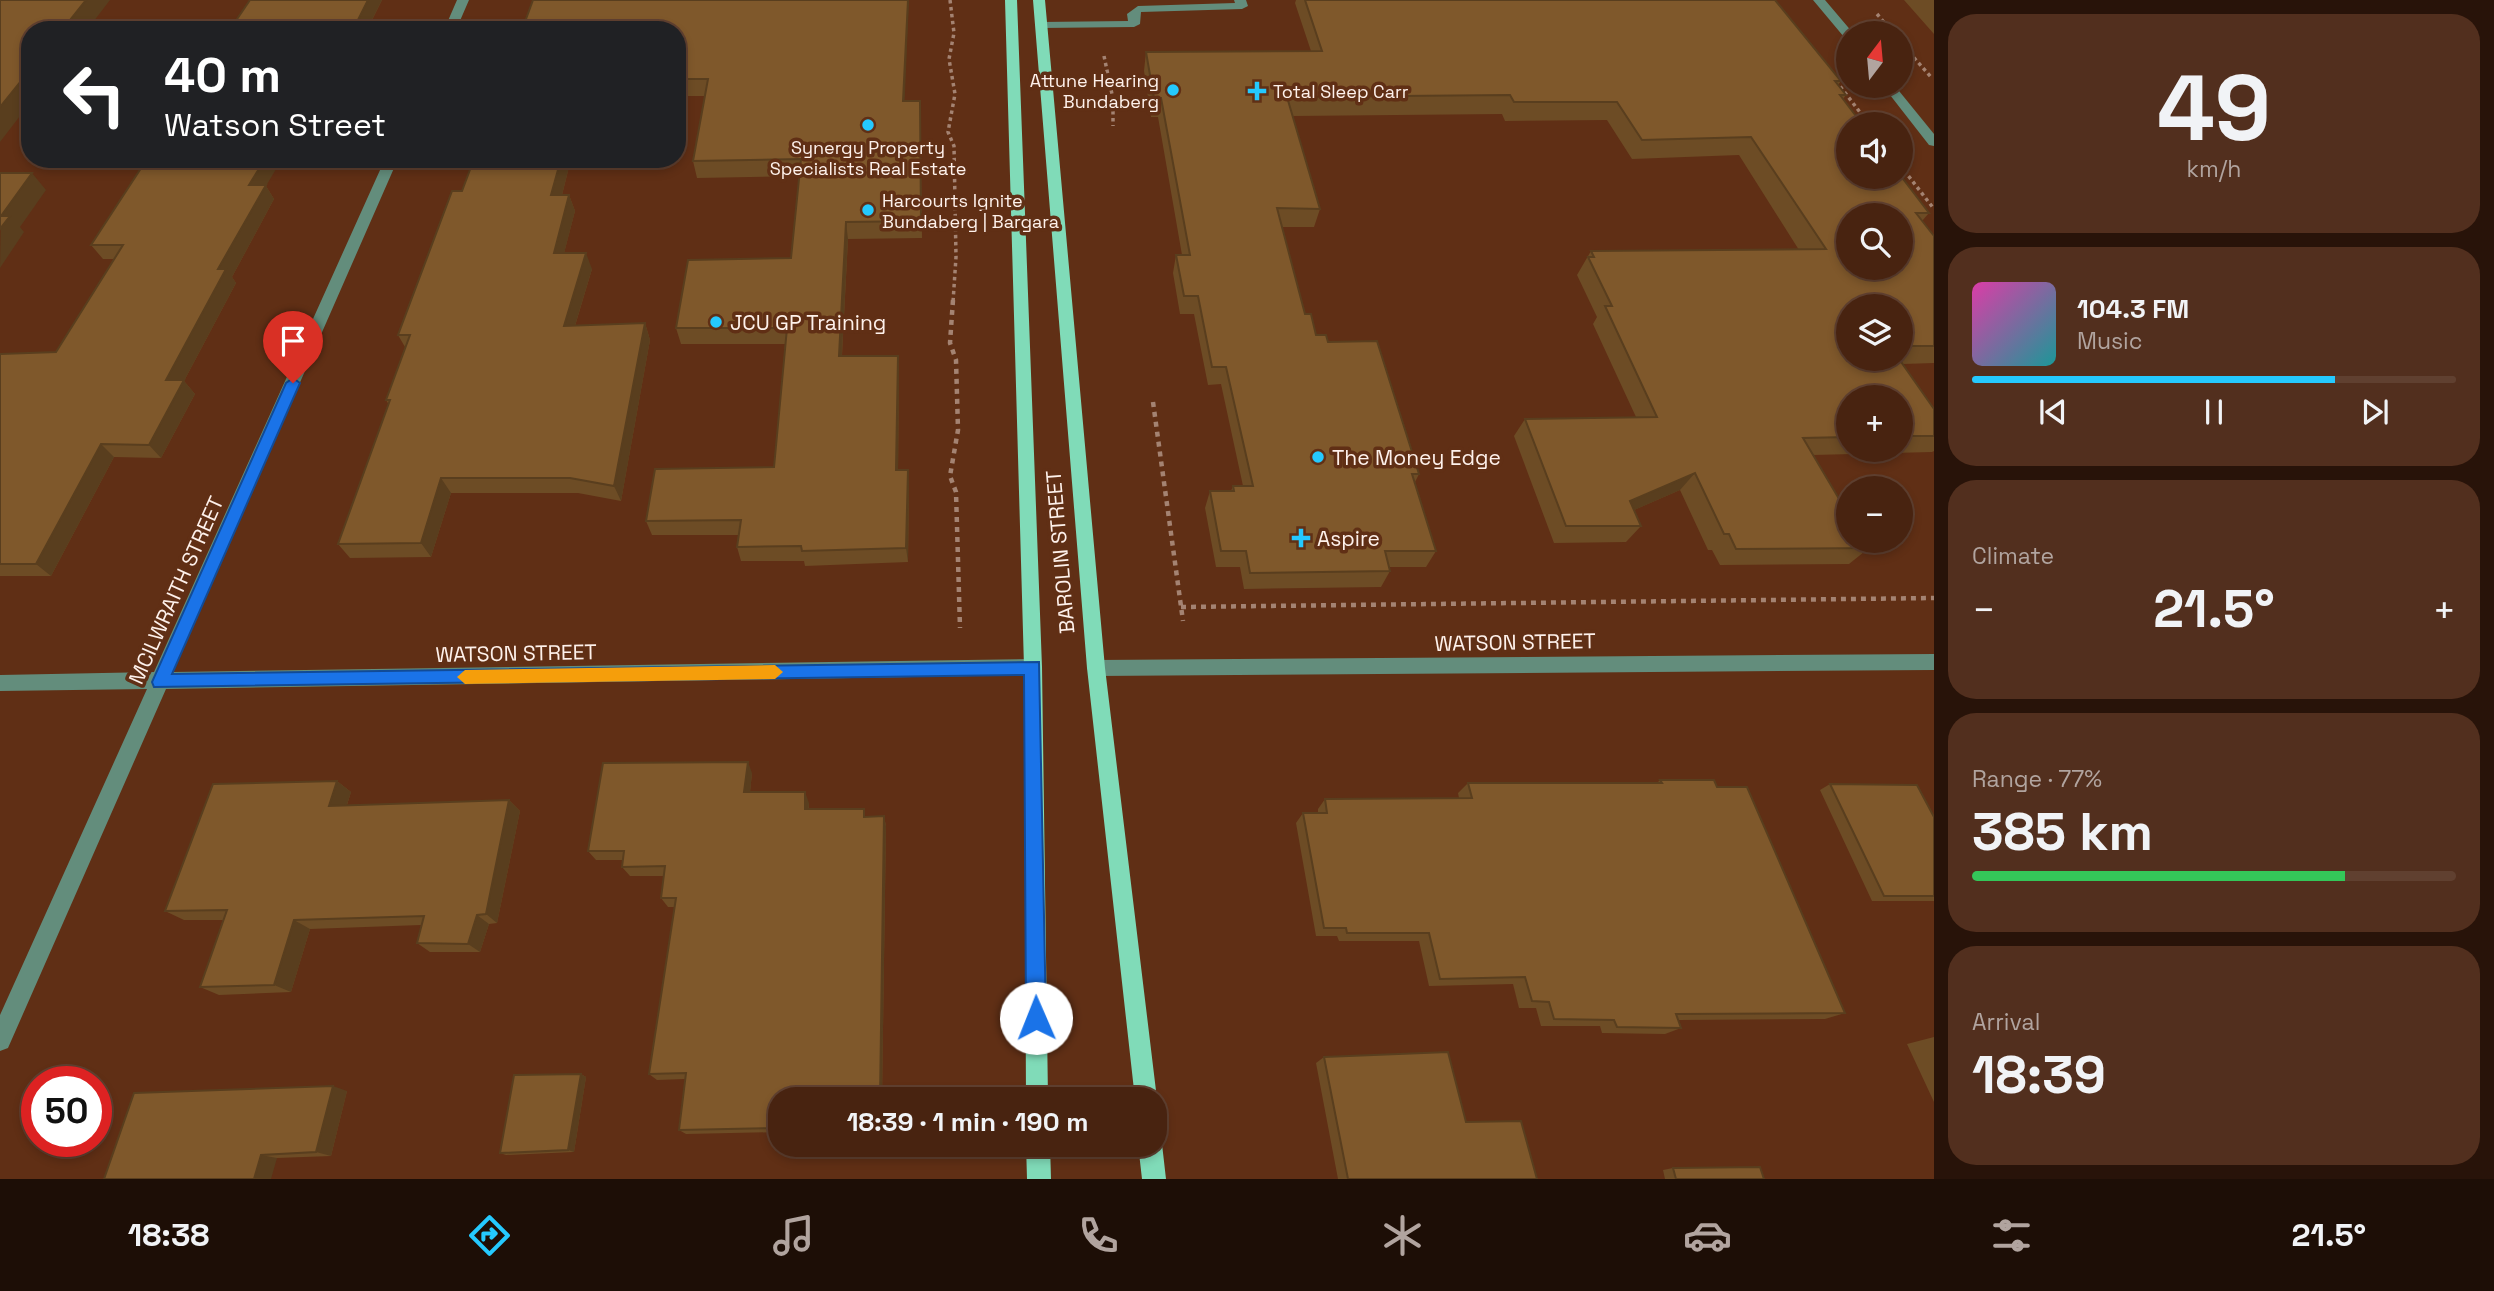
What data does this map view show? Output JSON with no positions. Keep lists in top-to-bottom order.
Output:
{
  "streets": {
    "main road": ["BAROLIN STREET"],
    "street": ["MCILWRAITH STREET", "WATSON STREET"]
  },
  "crossings": [
    ["BAROLIN STREET", "WATSON STREET"],
    ["MCILWRAITH STREET", "WATSON STREET"]
  ],
  "places": {
    "other": [
      "Attune Hearing Bundaberg",
      "Synergy Property Specialists Real Estate",
      "Harcourts Ignite Bundaberg | Bargara",
      "JCU GP Training",
      "The Money Edge"
    ],
    "health": ["Total Sleep Carr", "Aspire"]
  },
  "north": "top",
  "page": {
    "tile": [
      ["49", "km/h"],
      "Climate",
      ["Range · 77%", "385 km"],
      ["Arrival", "18:39"]
    ],
    "map_buttons": ["+", "−"],
    "turn": ["40 m", "Watson Street"],
    "song": ["104.3 FM", "Music"],
    "heat": ["−", "21.5°", "+"],
    "limit": "50",
    "trip": "18:39 · 1 min · 190 m",
    "tabs": ["18:38", "21.5°"]
  }
}
